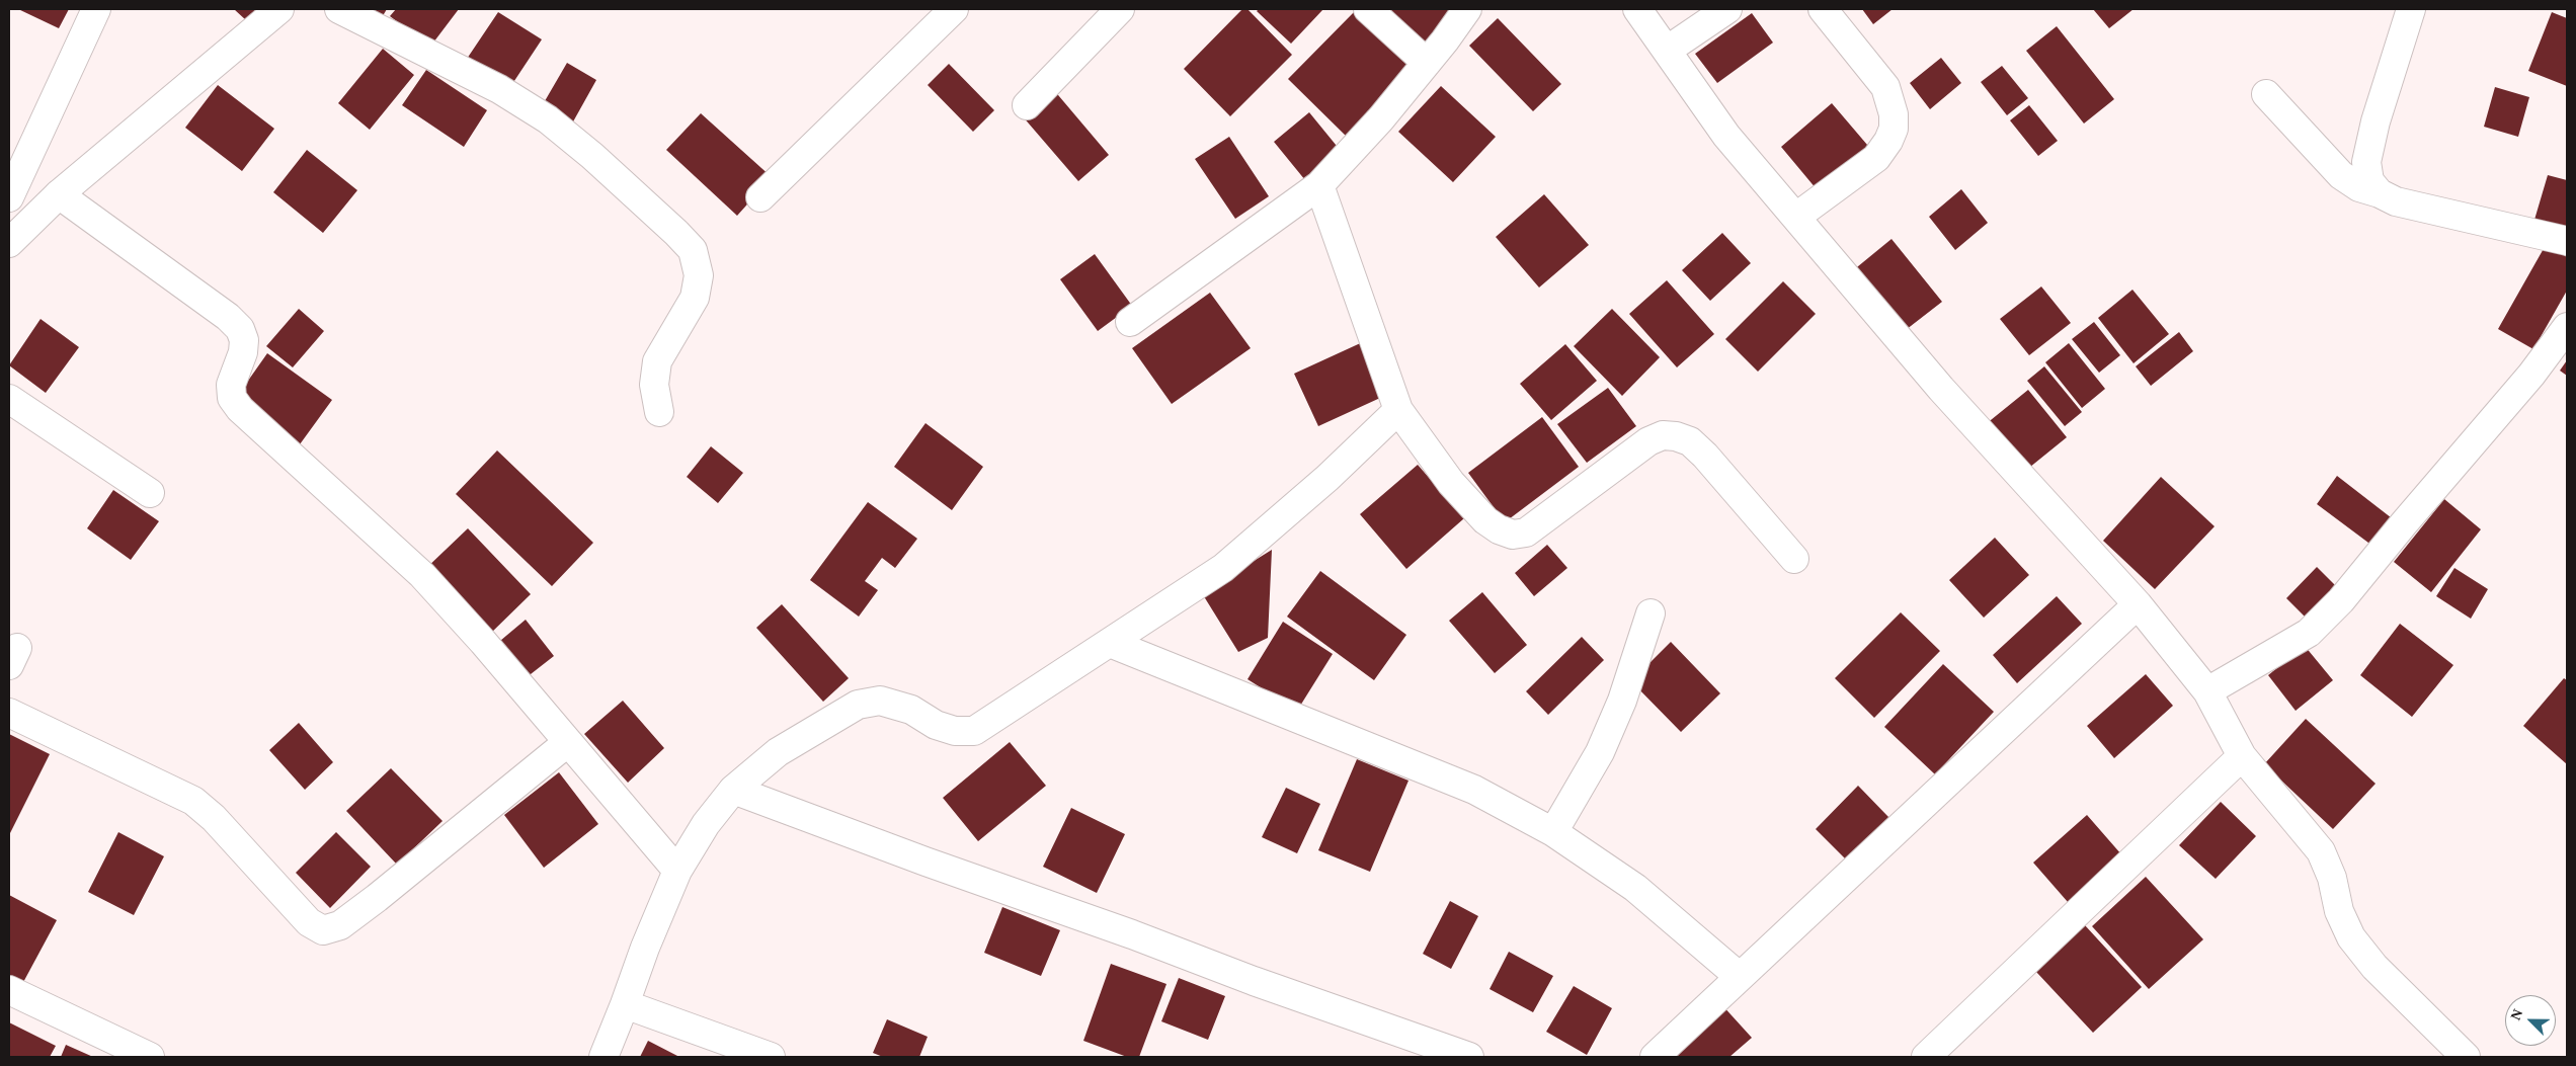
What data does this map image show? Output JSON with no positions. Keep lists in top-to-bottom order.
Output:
{
  "north": "top left"
}
